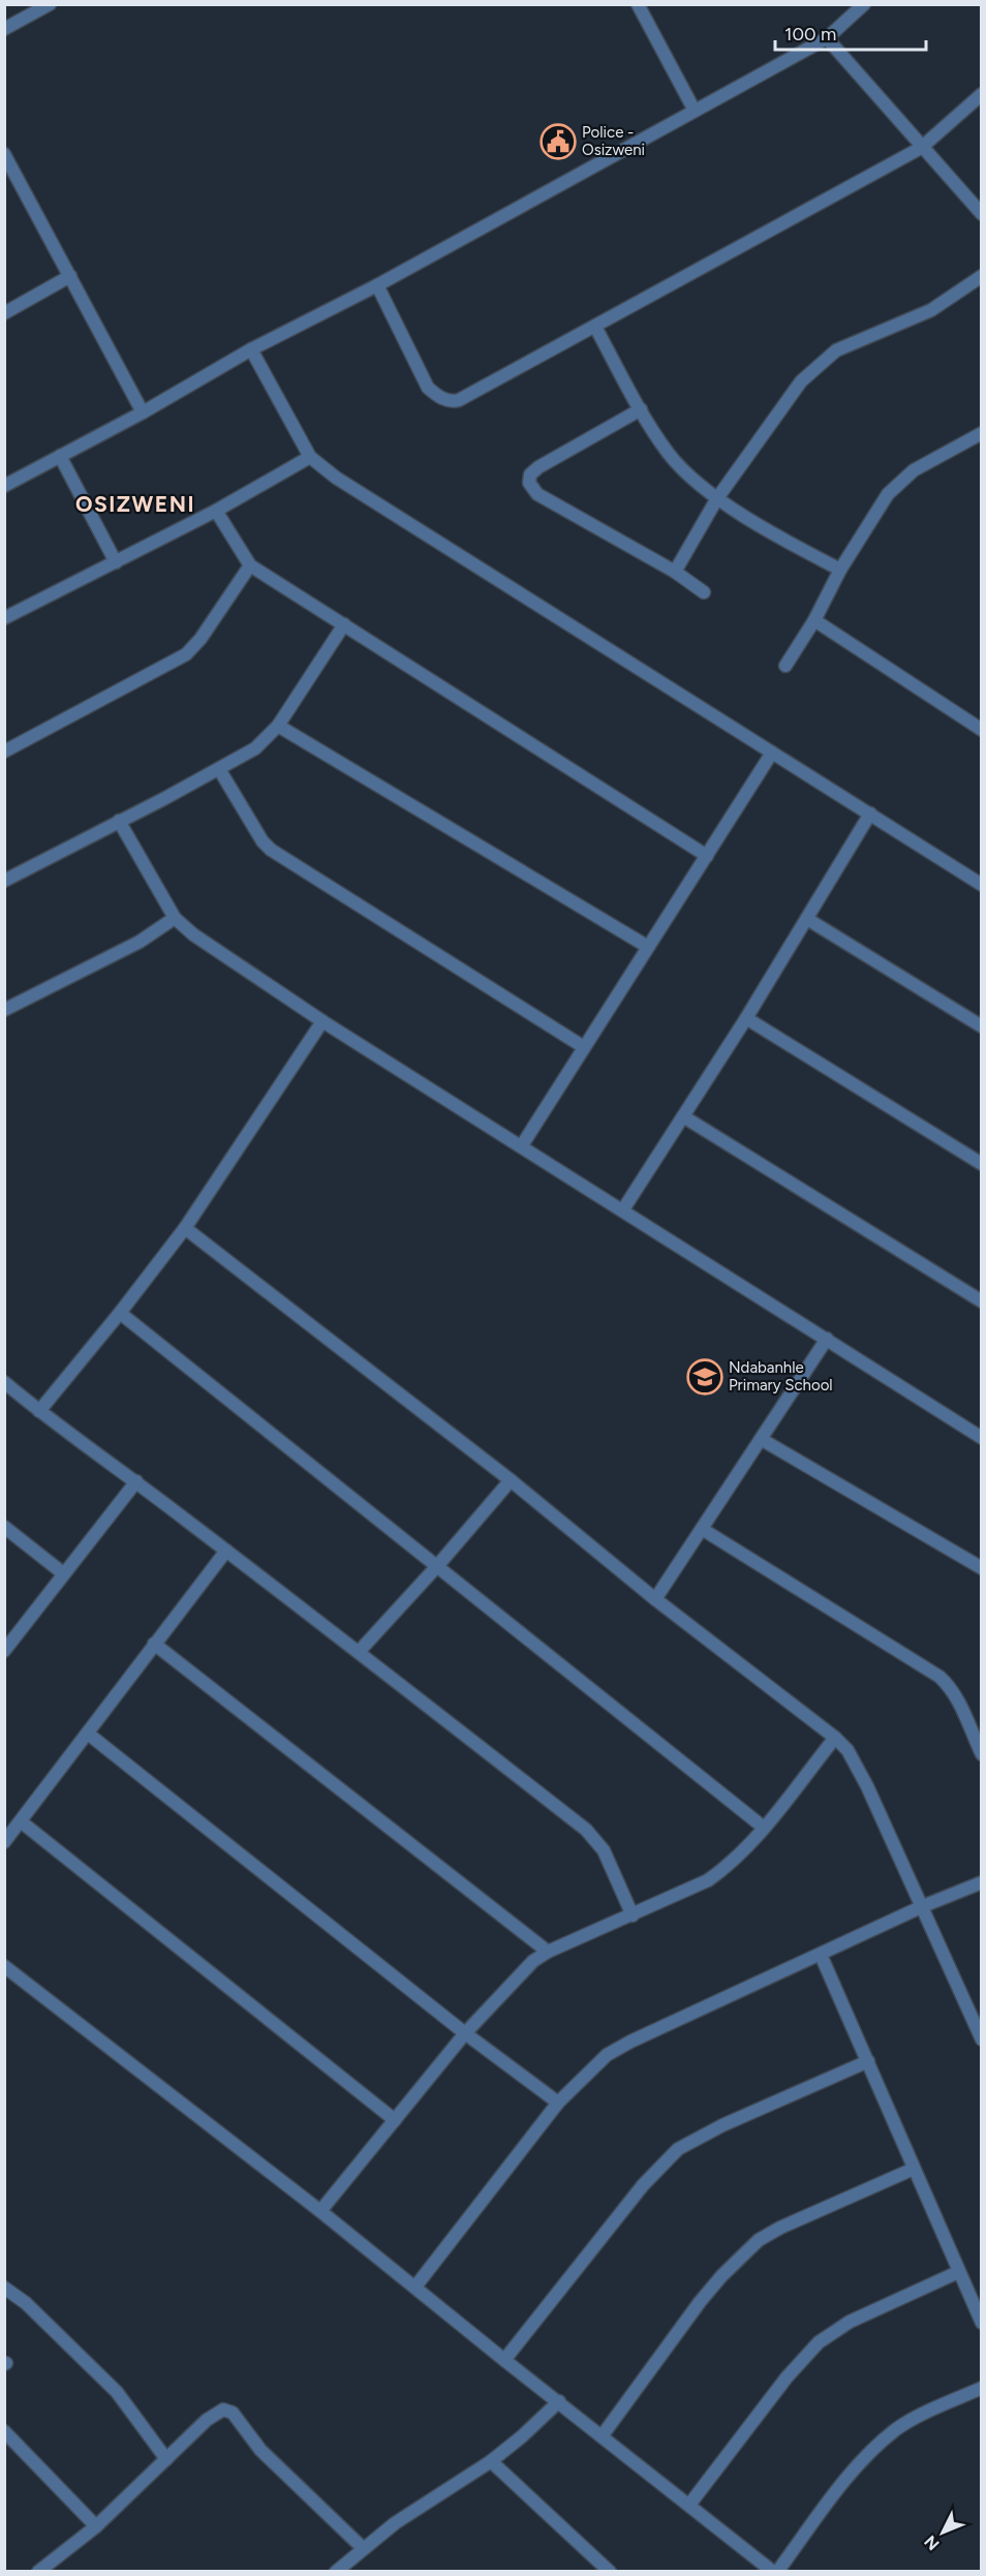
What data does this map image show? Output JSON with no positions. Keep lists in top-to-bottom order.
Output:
{
  "districts": ["OSIZWENI"],
  "places": {
    "public building": ["Police - Osizweni"],
    "school or university": ["Ndabanhle Primary School"]
  },
  "scale_bar": "100 m",
  "north": "bottom left"
}
